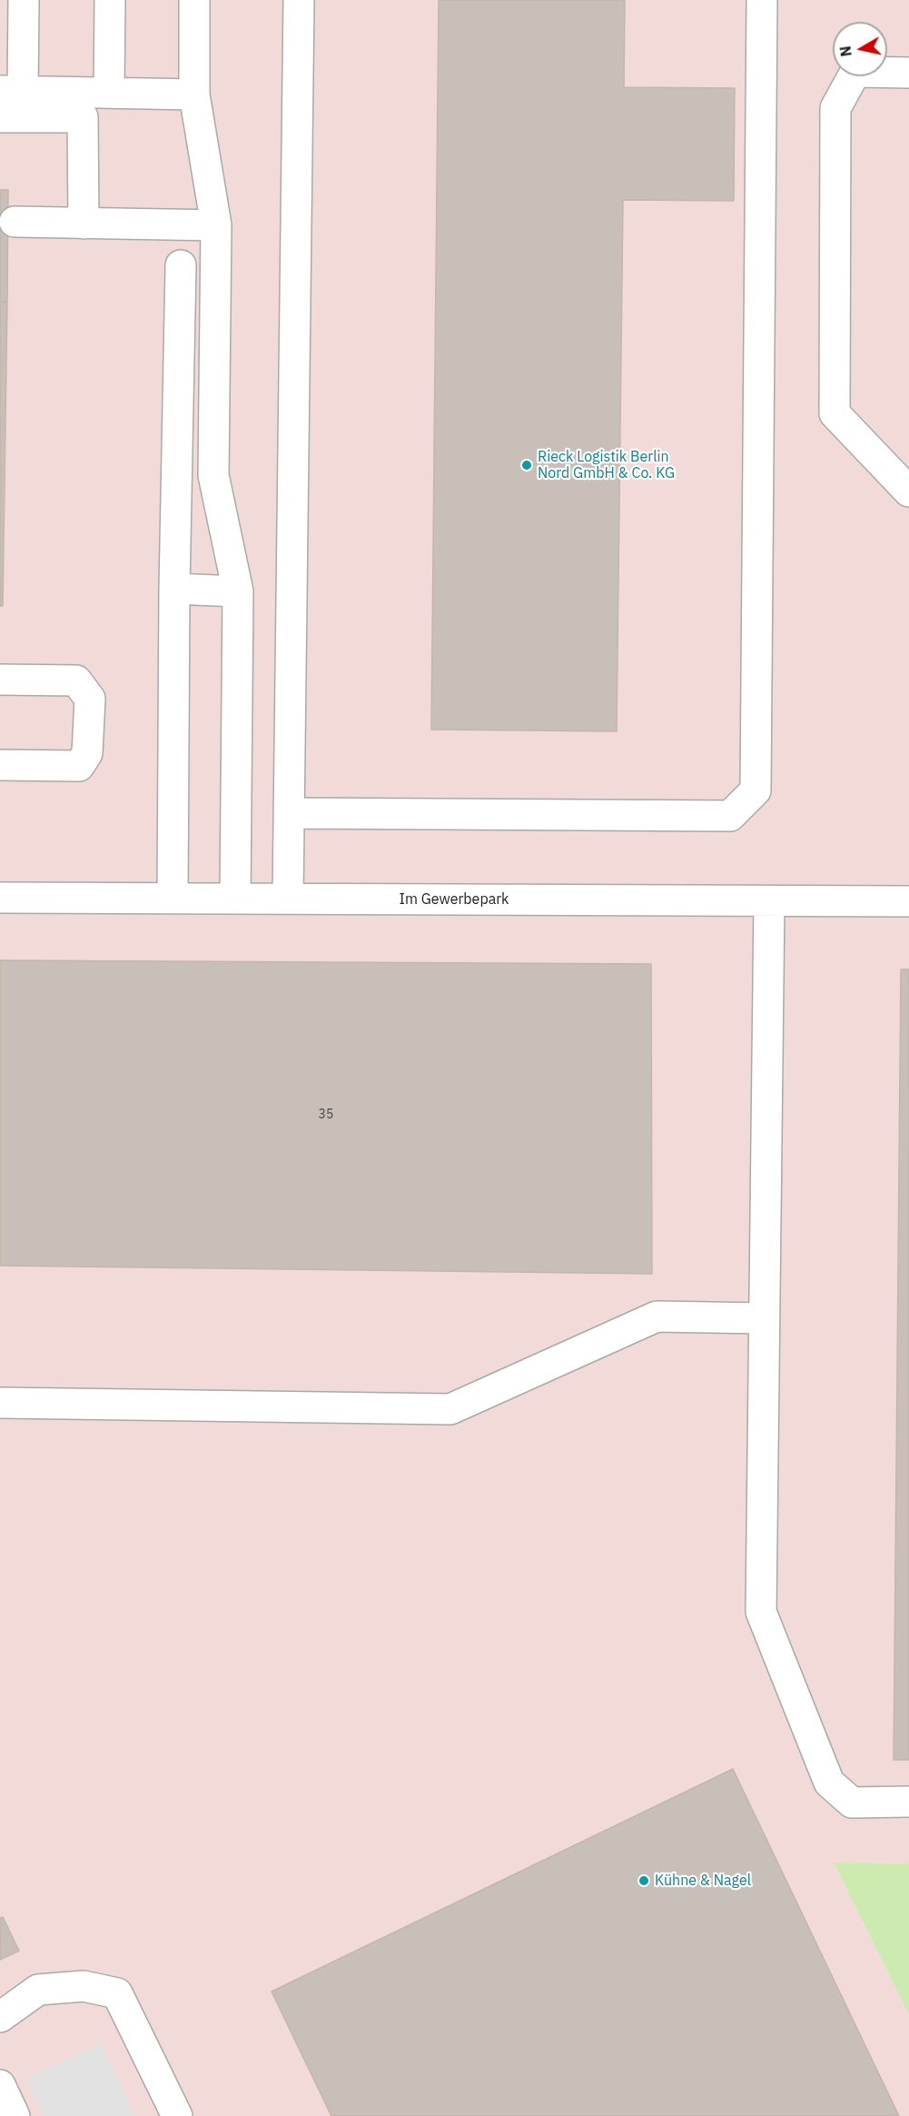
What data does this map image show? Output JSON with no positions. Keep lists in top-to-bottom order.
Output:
{
  "streets": {
    "street": ["Im Gewerbepark"]
  },
  "places": ["Rieck Logistik Berlin Nord GmbH & Co. KG", "Kühne & Nagel"],
  "house_numbers": ["35"],
  "north": "left"
}
